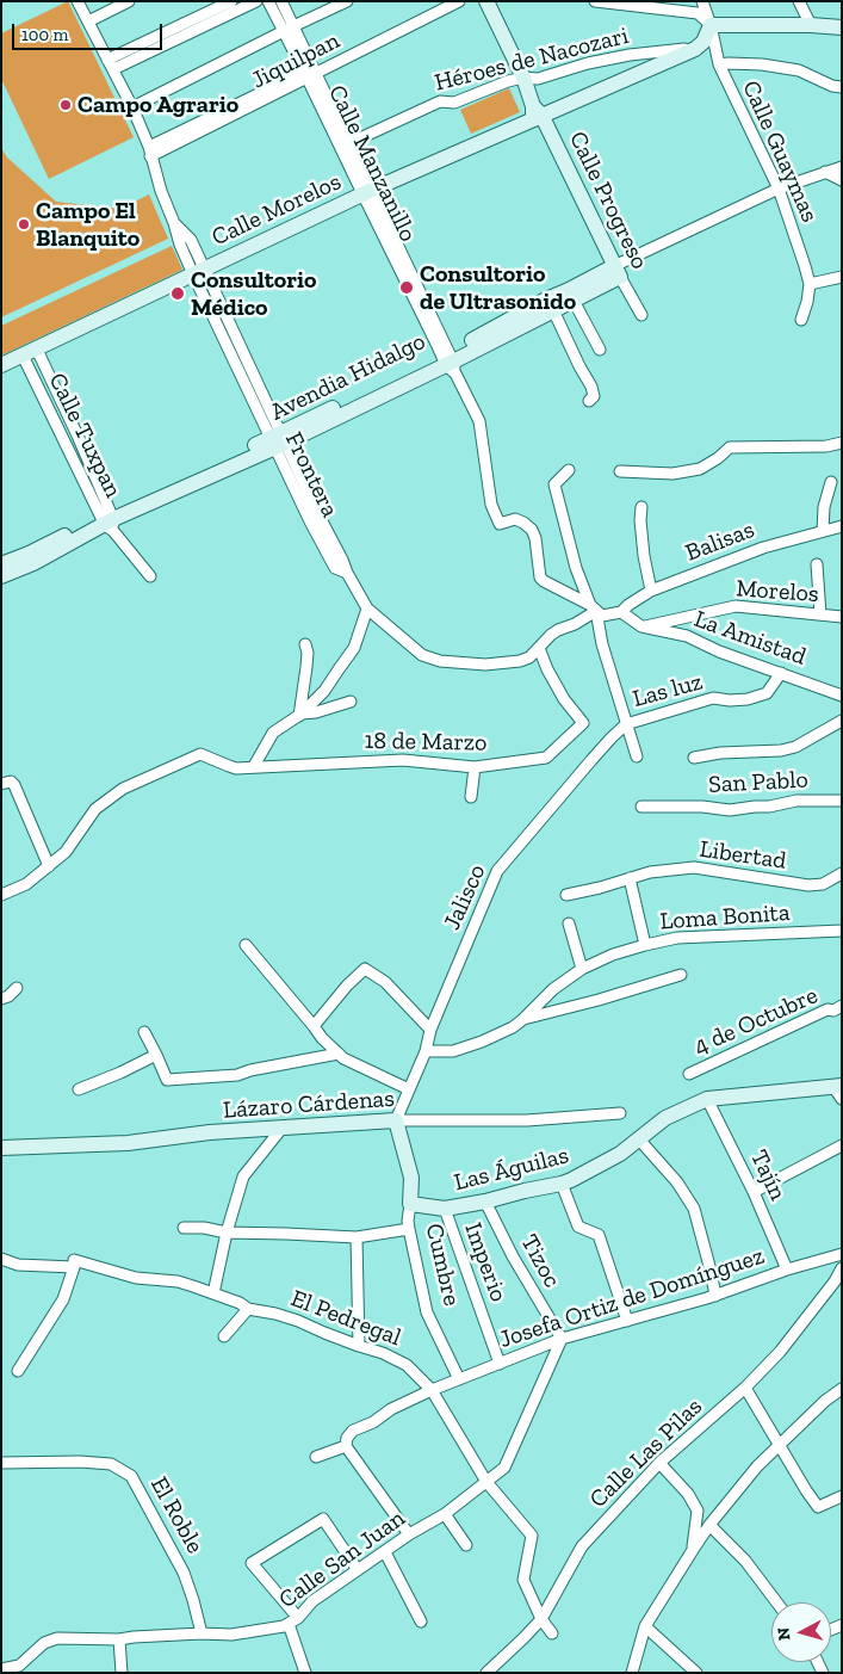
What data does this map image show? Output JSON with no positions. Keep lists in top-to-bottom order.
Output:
{
  "streets": {
    "street": [
      "Héroes de Nacozari",
      "Jiquilpan",
      "Calle Guaymas",
      "Calle Manzanillo",
      "Calle Progreso",
      "Calle Morelos",
      "Avendia Hidalgo",
      "Calle Tuxpan",
      "Frontera",
      "Balisas",
      "Morelos",
      "La Amistad",
      "Las luz",
      "18 de Marzo",
      "San Pablo",
      "Libertad",
      "Jalisco",
      "Loma Bonita",
      "4 de Octubre",
      "Lázaro Cárdenas",
      "Las Águilas",
      "Tajín",
      "Tizoc",
      "Imperio",
      "Cumbre",
      "Josefa Ortiz de Domínguez",
      "El Pedregal",
      "Calle Las Pilas",
      "El Roble",
      "Calle San Juan"
    ]
  },
  "crossings": [
    ["Héroes de Nacozari", "Calle Manzanillo"],
    ["Héroes de Nacozari", "Calle Progreso"],
    ["Héroes de Nacozari", "Calle Morelos"],
    ["Jiquilpan", "Calle Manzanillo"],
    ["Jiquilpan", "Frontera"],
    ["Calle Guaymas", "Avendia Hidalgo"],
    ["Calle Manzanillo", "Calle Morelos"],
    ["Calle Manzanillo", "Avendia Hidalgo"],
    ["Calle Manzanillo", "Frontera"],
    ["Calle Progreso", "Calle Morelos"],
    ["Calle Progreso", "Avendia Hidalgo"],
    ["Calle Morelos", "Calle Tuxpan"],
    ["Calle Morelos", "Frontera"],
    ["Avendia Hidalgo", "Calle Tuxpan"],
    ["Avendia Hidalgo", "Frontera"],
    ["Frontera", "18 de Marzo"],
    ["Morelos", "La Amistad"],
    ["La Amistad", "Las luz"],
    ["Las luz", "Jalisco"],
    ["Jalisco", "Lázaro Cárdenas"],
    ["Jalisco", "Cumbre"],
    ["Lázaro Cárdenas", "Cumbre"],
    ["Las Águilas", "Tizoc"],
    ["Las Águilas", "Imperio"],
    ["Las Águilas", "Cumbre"],
    ["Tajín", "Josefa Ortiz de Domínguez"],
    ["Tizoc", "Josefa Ortiz de Domínguez"],
    ["Tizoc", "Calle San Juan"],
    ["Imperio", "Josefa Ortiz de Domínguez"],
    ["Cumbre", "Josefa Ortiz de Domínguez"],
    ["Josefa Ortiz de Domínguez", "El Pedregal"],
    ["Josefa Ortiz de Domínguez", "Calle San Juan"],
    ["El Pedregal", "Calle Las Pilas"],
    ["El Pedregal", "Calle San Juan"],
    ["El Roble", "Calle San Juan"]
  ],
  "places": [
    "Campo Agrario",
    "Campo El Blanquito",
    "Consultorio de Ultrasonido",
    "Consultorio Médico"
  ],
  "scale_bar": "100 m",
  "north": "left"
}
